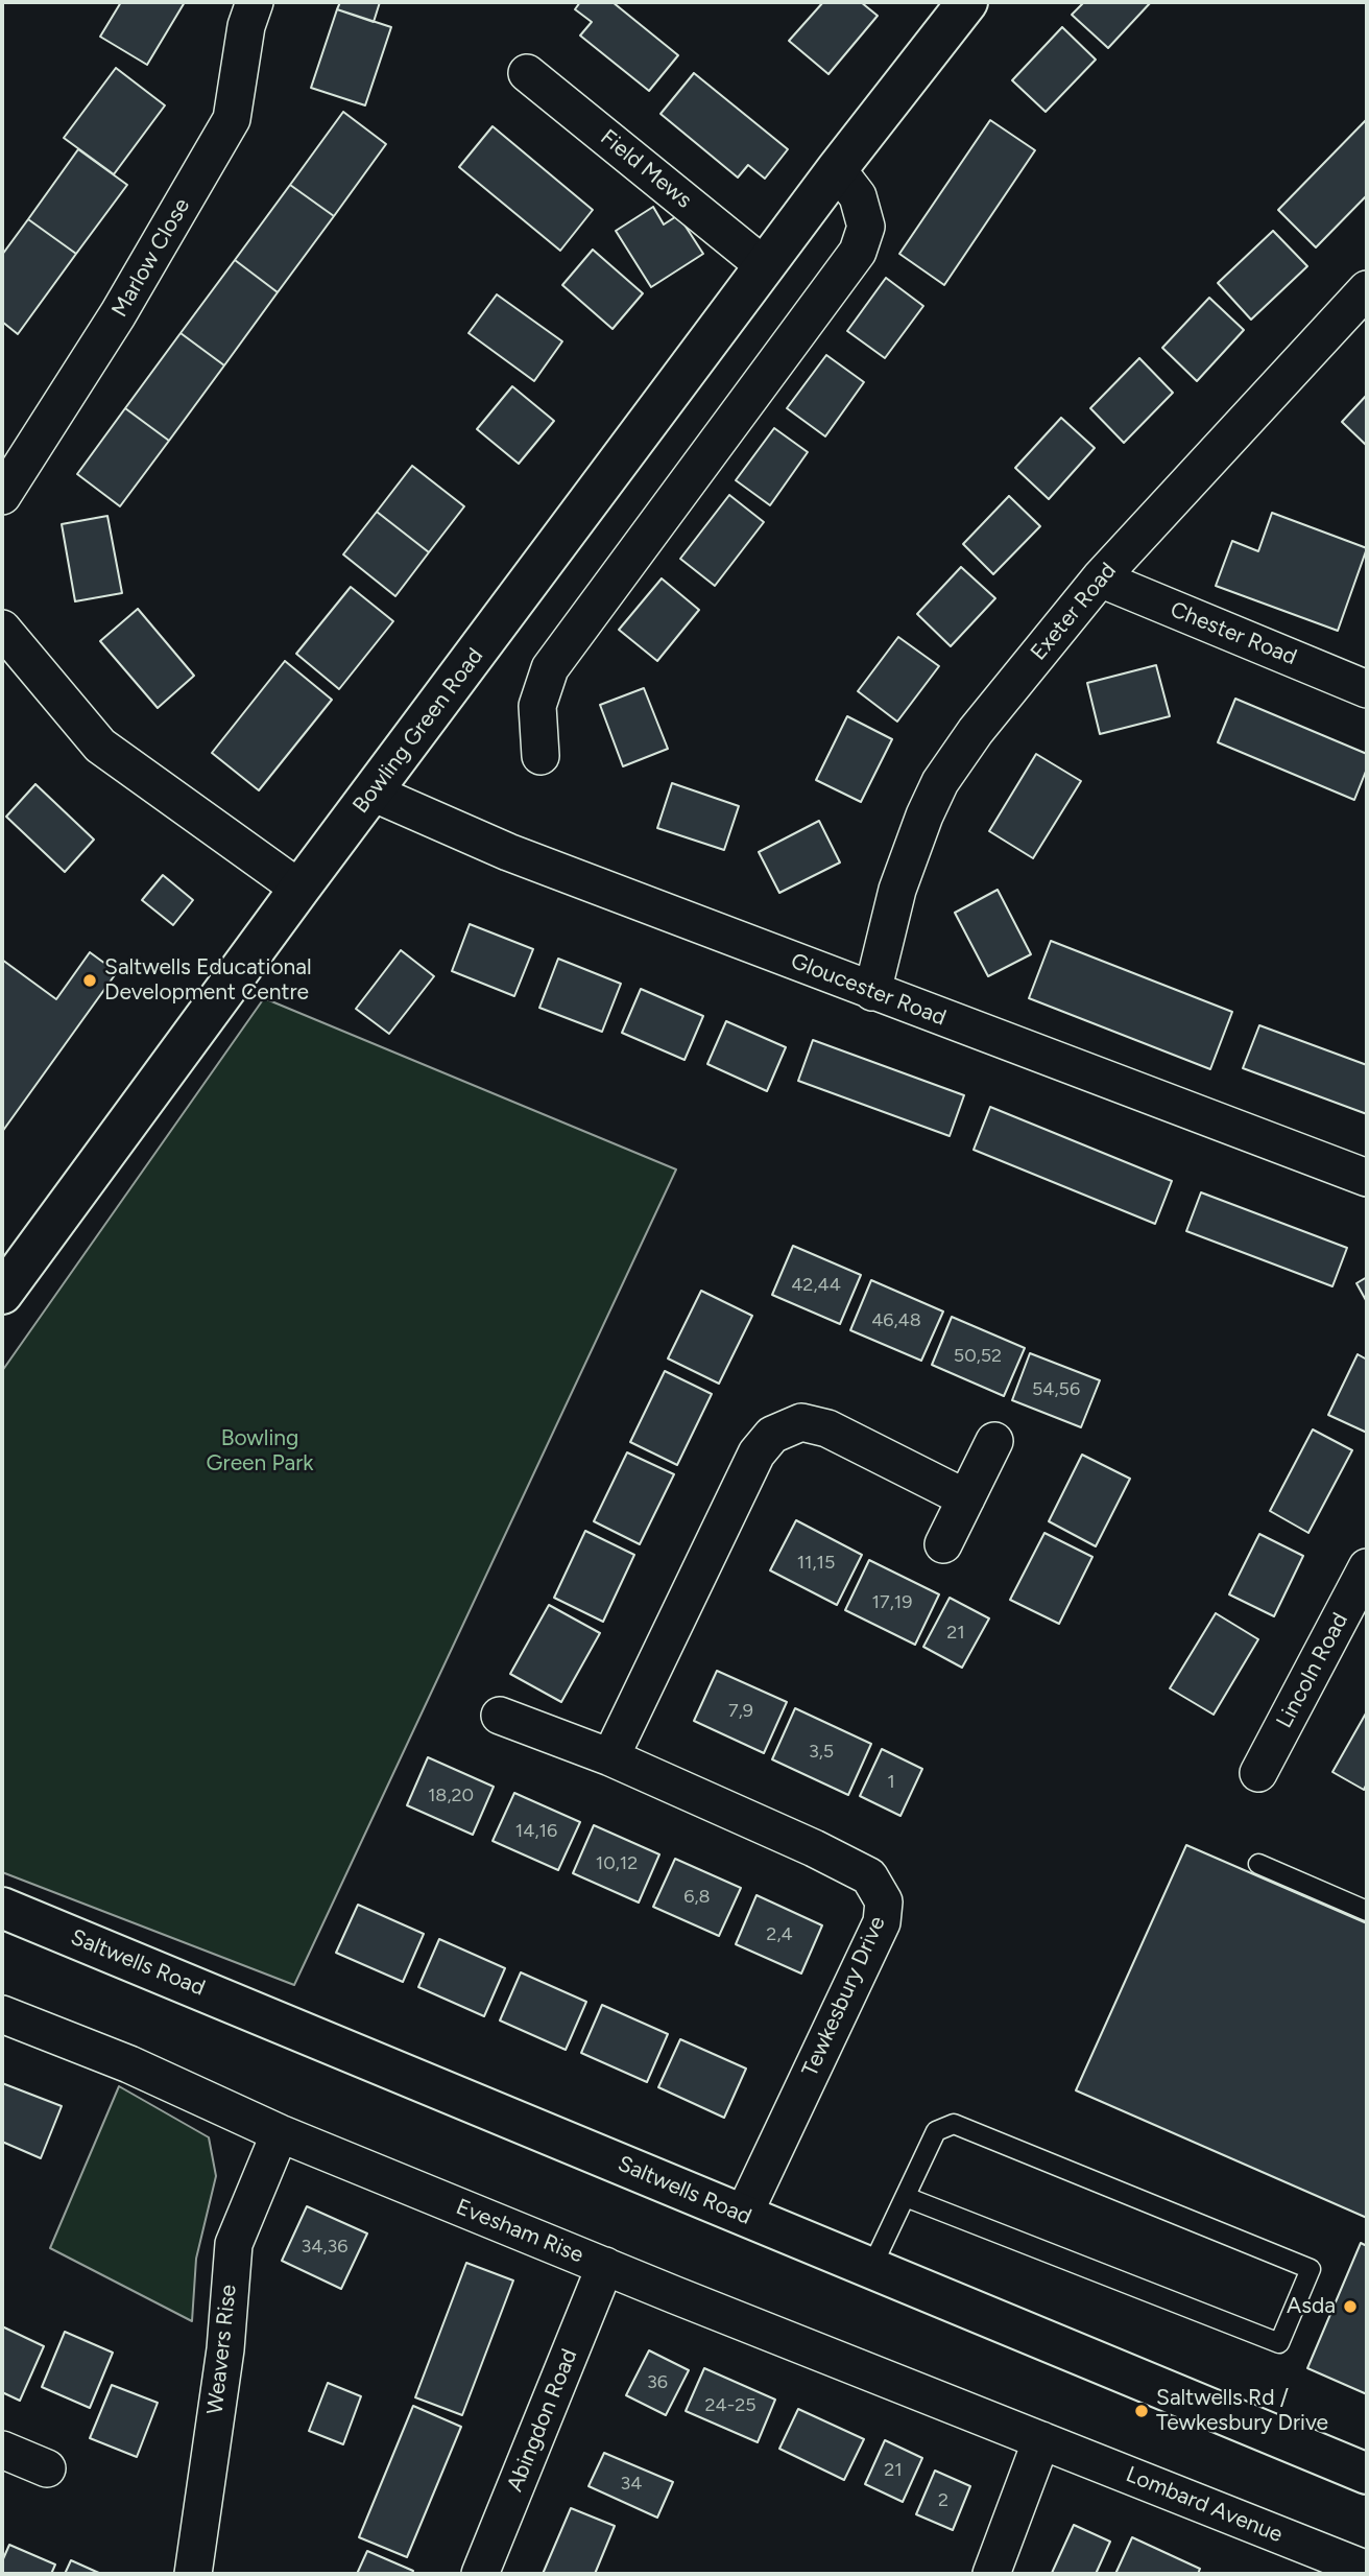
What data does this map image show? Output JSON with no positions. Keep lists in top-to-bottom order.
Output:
{
  "streets": {
    "street": [
      "Field Mews",
      "Marlow Close",
      "Exeter Road",
      "Chester Road",
      "Bowling Green Road",
      "Gloucester Road",
      "Lincoln Road",
      "Saltwells Road",
      "Tewkesbury Drive",
      "Evesham Rise",
      "Weavers Rise",
      "Abingdon Road",
      "Lombard Avenue"
    ]
  },
  "crossings": [
    ["Field Mews", "Bowling Green Road"],
    ["Exeter Road", "Chester Road"],
    ["Exeter Road", "Gloucester Road"],
    ["Bowling Green Road", "Gloucester Road"],
    ["Saltwells Road", "Tewkesbury Drive"],
    ["Evesham Rise", "Weavers Rise"],
    ["Evesham Rise", "Abingdon Road"],
    ["Evesham Rise", "Lombard Avenue"]
  ],
  "parks": ["Bowling Green Park"],
  "places": ["Saltwells Educational Development Centre", "Asda", "Saltwells Rd / Tewkesbury Drive"],
  "house_numbers": [
    "42,44",
    "46,48",
    "50,52",
    "54,56",
    "11,15",
    "17,19",
    "21",
    "7,9",
    "3,5",
    "1",
    "18,20",
    "14,16",
    "10,12",
    "6,8",
    "2,4",
    "34,36",
    "36",
    "24-25",
    "21",
    "34",
    "2"
  ]
}
